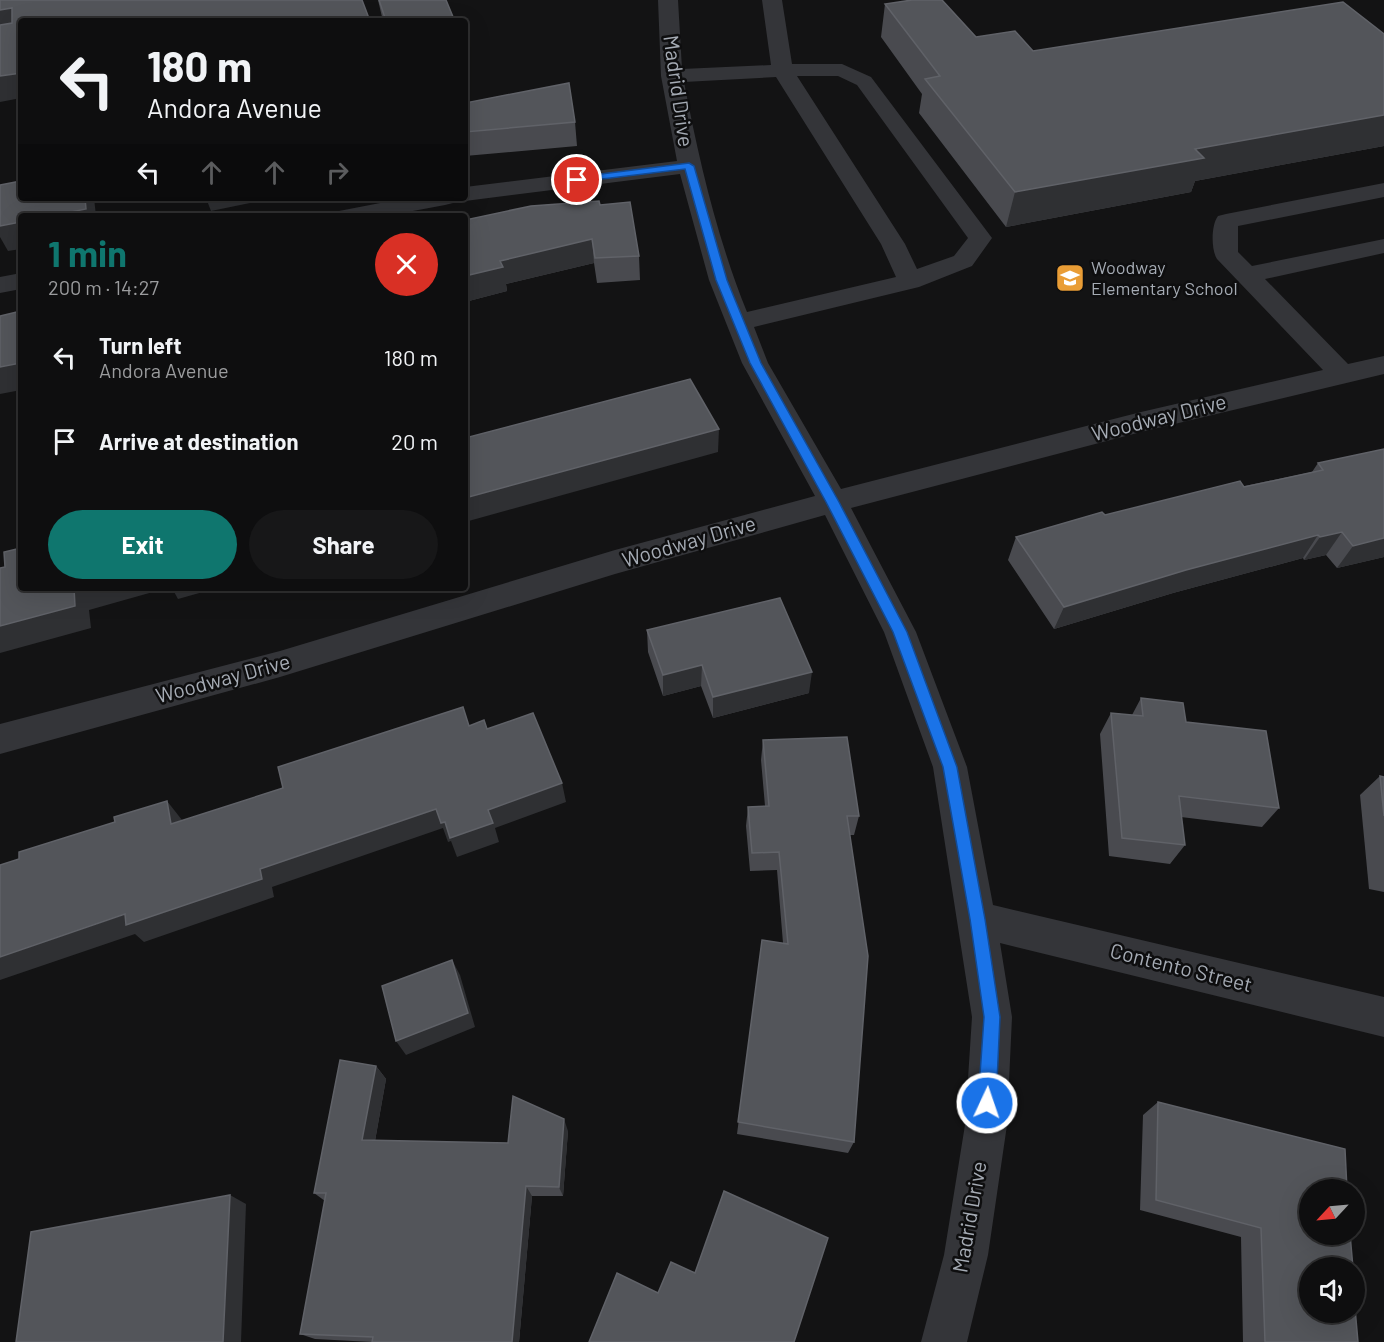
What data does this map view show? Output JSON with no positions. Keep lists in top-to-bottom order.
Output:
{
  "streets": {
    "street": ["Madrid Drive", "Woodway Drive", "Contento Street"]
  },
  "crossings": [
    ["Madrid Drive", "Woodway Drive"],
    ["Madrid Drive", "Contento Street"]
  ],
  "places": {
    "school or university": ["Woodway Elementary School"]
  },
  "north": "bottom left",
  "page": {
    "turn": ["180 m", "Andora Avenue"],
    "heading": ["1 min", "200 m · 14:27"],
    "list": [
      {
        "name": "Turn left",
        "note": "Andora Avenue",
        "value": "180 m"
      },
      {
        "name": "Arrive at destination",
        "value": "20 m"
      }
    ],
    "buttons": ["Exit", "Share"]
  }
}
